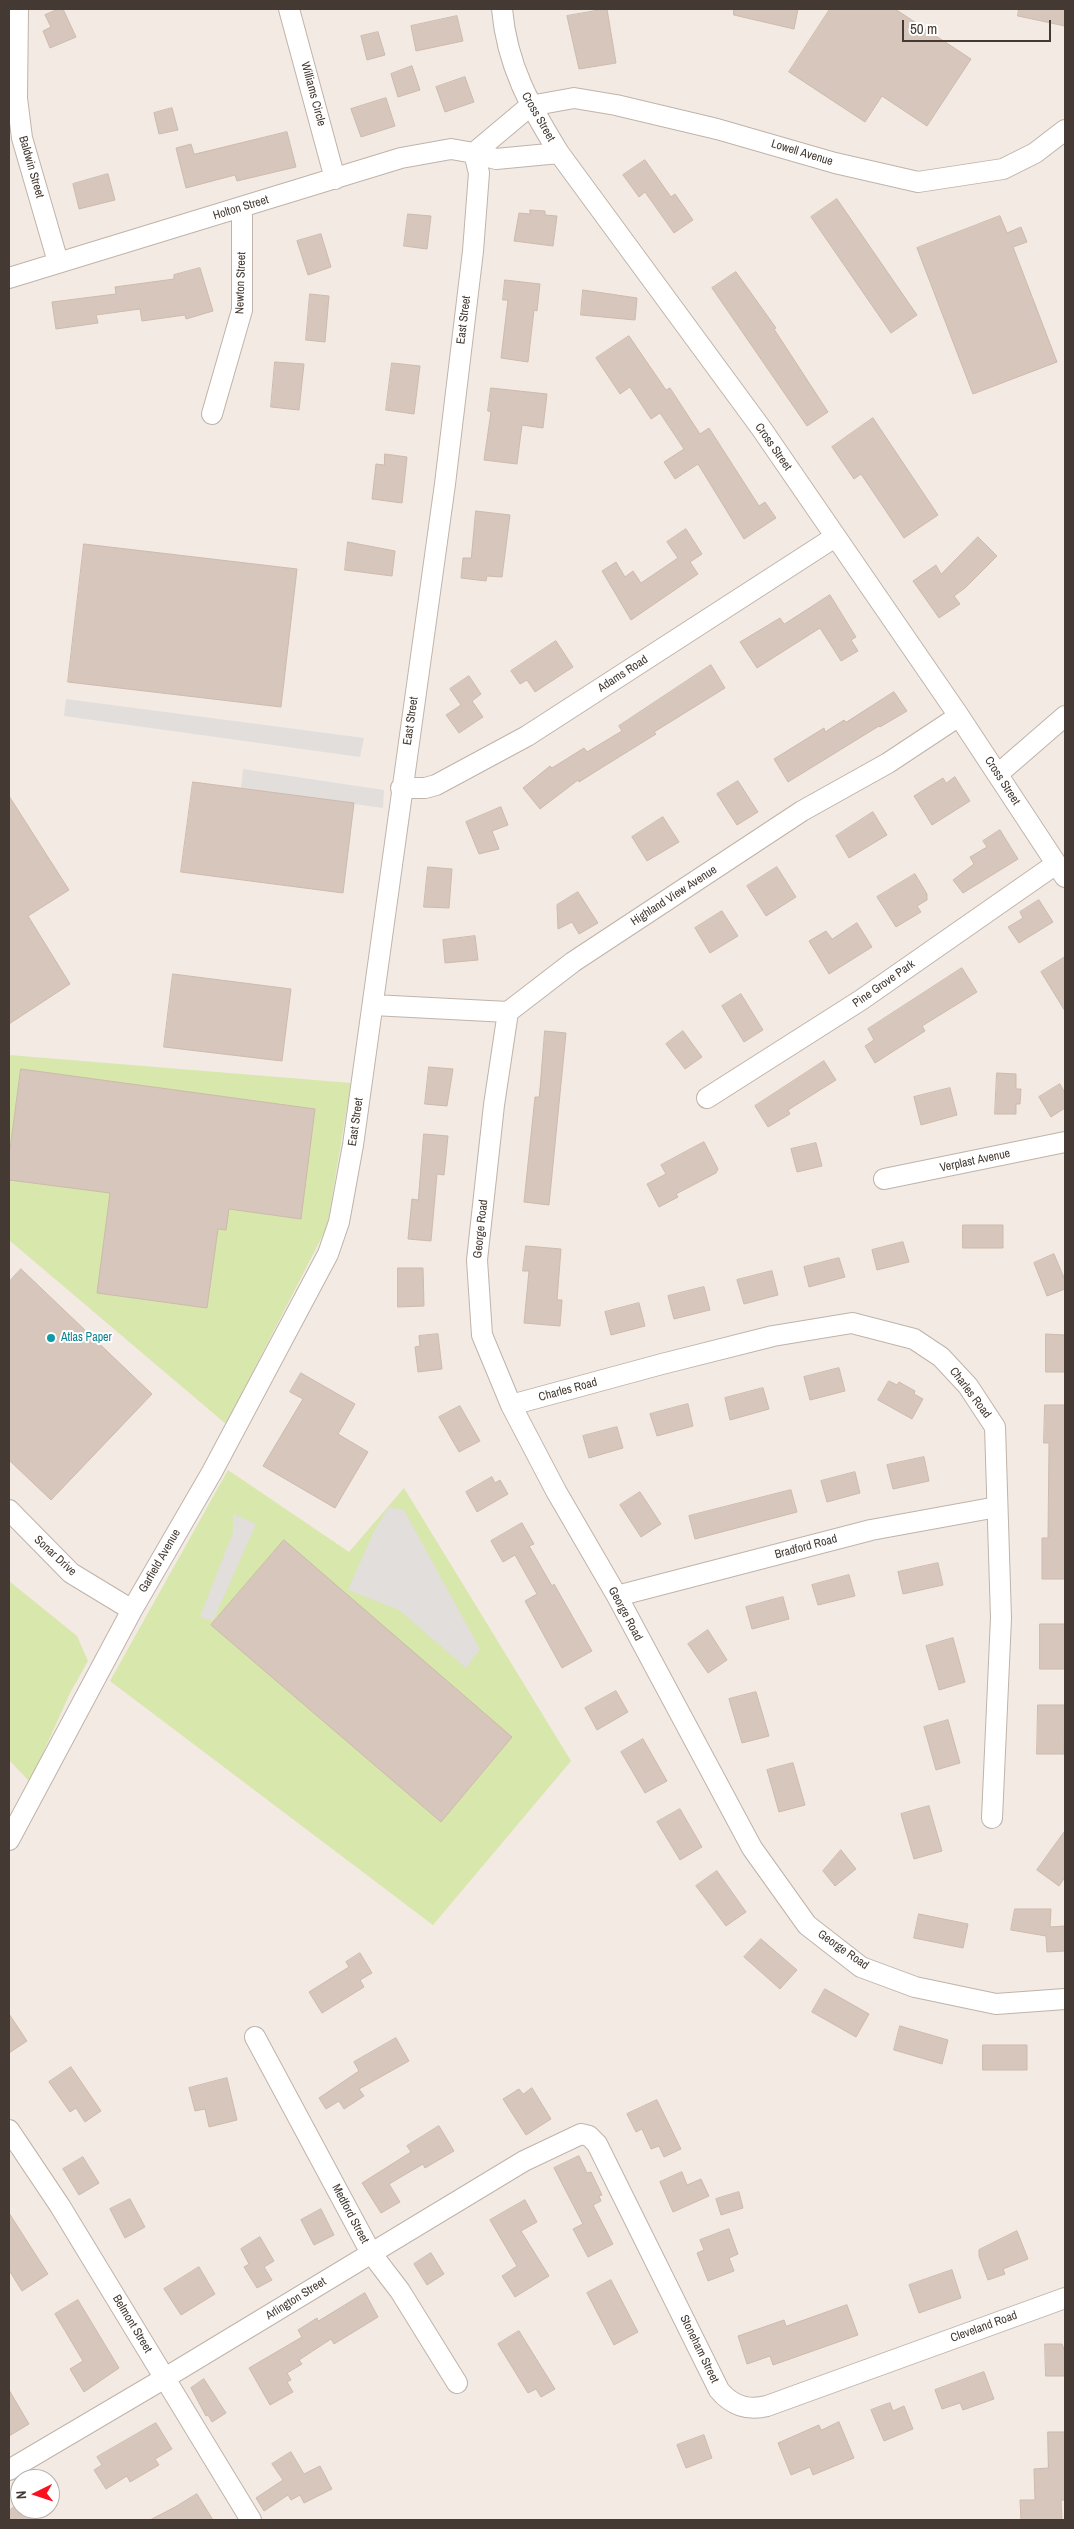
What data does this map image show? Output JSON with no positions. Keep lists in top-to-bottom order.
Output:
{
  "streets": {
    "street": [
      "Williams Circle",
      "Cross Street",
      "Lowell Avenue",
      "Baldwin Street",
      "Holton Street",
      "Newton Street",
      "East Street",
      "Adams Road",
      "Highland View Avenue",
      "Pine Grove Park",
      "Verplast Avenue",
      "George Road",
      "Charles Road",
      "Bradford Road",
      "Sonar Drive",
      "Garfield Avenue",
      "Medford Street",
      "Arlington Street",
      "Belmont Street",
      "Cleveland Road",
      "Stoneham Street"
    ]
  },
  "crossings": [
    ["Williams Circle", "Holton Street"],
    ["Cross Street", "Lowell Avenue"],
    ["Cross Street", "Holton Street"],
    ["Cross Street", "Adams Road"],
    ["Cross Street", "Highland View Avenue"],
    ["Cross Street", "Pine Grove Park"],
    ["Baldwin Street", "Holton Street"],
    ["Holton Street", "Newton Street"],
    ["Holton Street", "East Street"],
    ["East Street", "Adams Road"],
    ["East Street", "Garfield Avenue"],
    ["Highland View Avenue", "George Road"],
    ["George Road", "Charles Road"],
    ["George Road", "Bradford Road"],
    ["Charles Road", "Bradford Road"],
    ["Sonar Drive", "Garfield Avenue"],
    ["Medford Street", "Arlington Street"],
    ["Arlington Street", "Belmont Street"],
    ["Arlington Street", "Stoneham Street"],
    ["Cleveland Road", "Stoneham Street"]
  ],
  "places": ["Atlas Paper"],
  "scale_bar": "50 m",
  "north": "left"
}
